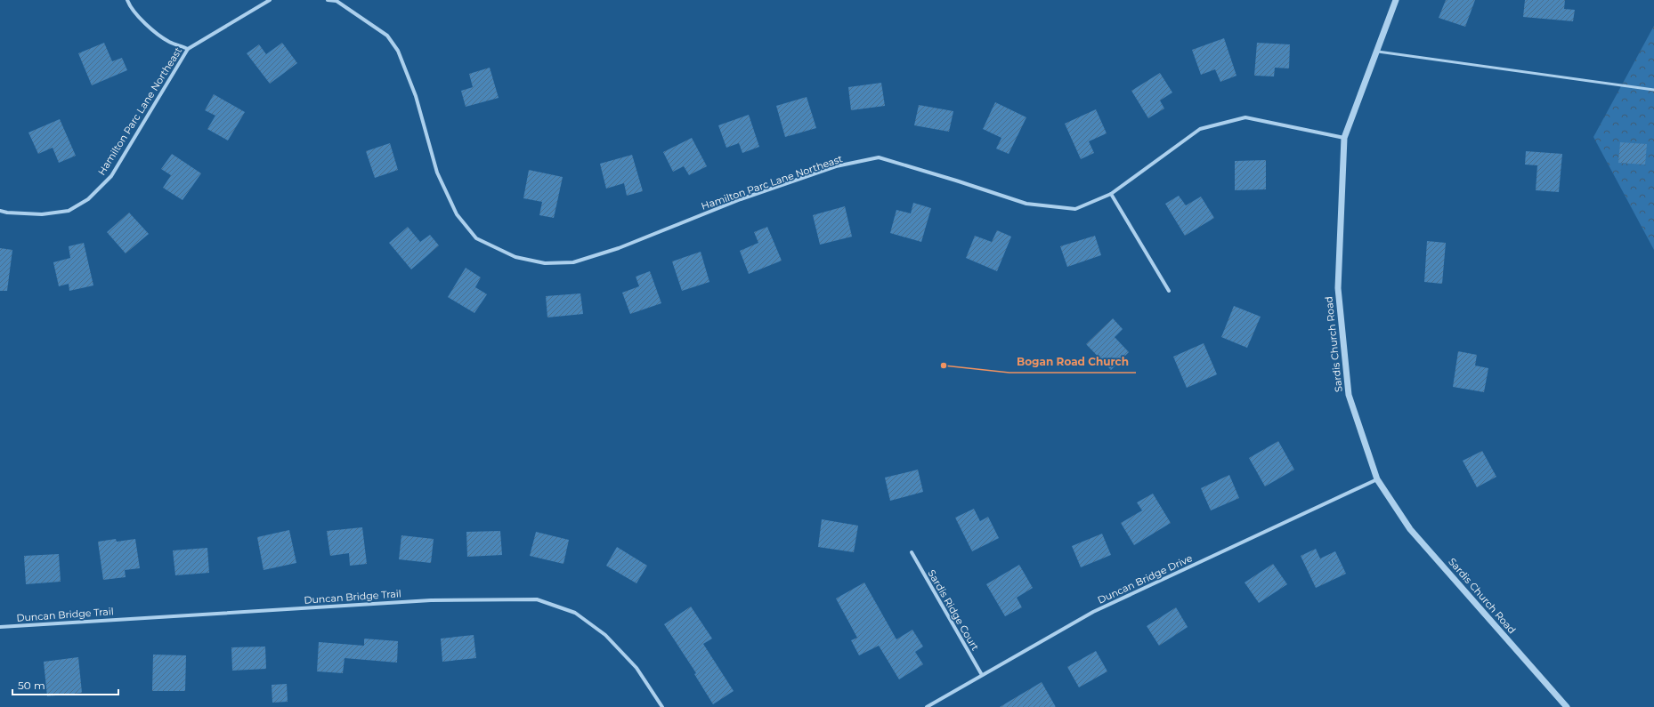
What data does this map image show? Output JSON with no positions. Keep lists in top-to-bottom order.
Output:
{
  "streets": {
    "street": [
      "Hamilton Parc Lane Northeast",
      "Sardis Church Road",
      "Duncan Bridge Drive",
      "Duncan Bridge Trail",
      "Sardis Ridge Court"
    ]
  },
  "crossings": [
    ["Hamilton Parc Lane Northeast", "Sardis Church Road"],
    ["Sardis Church Road", "Duncan Bridge Drive"],
    ["Duncan Bridge Drive", "Sardis Ridge Court"]
  ],
  "places": ["Bogan Road Church"],
  "scale_bar": "50 m"
}
